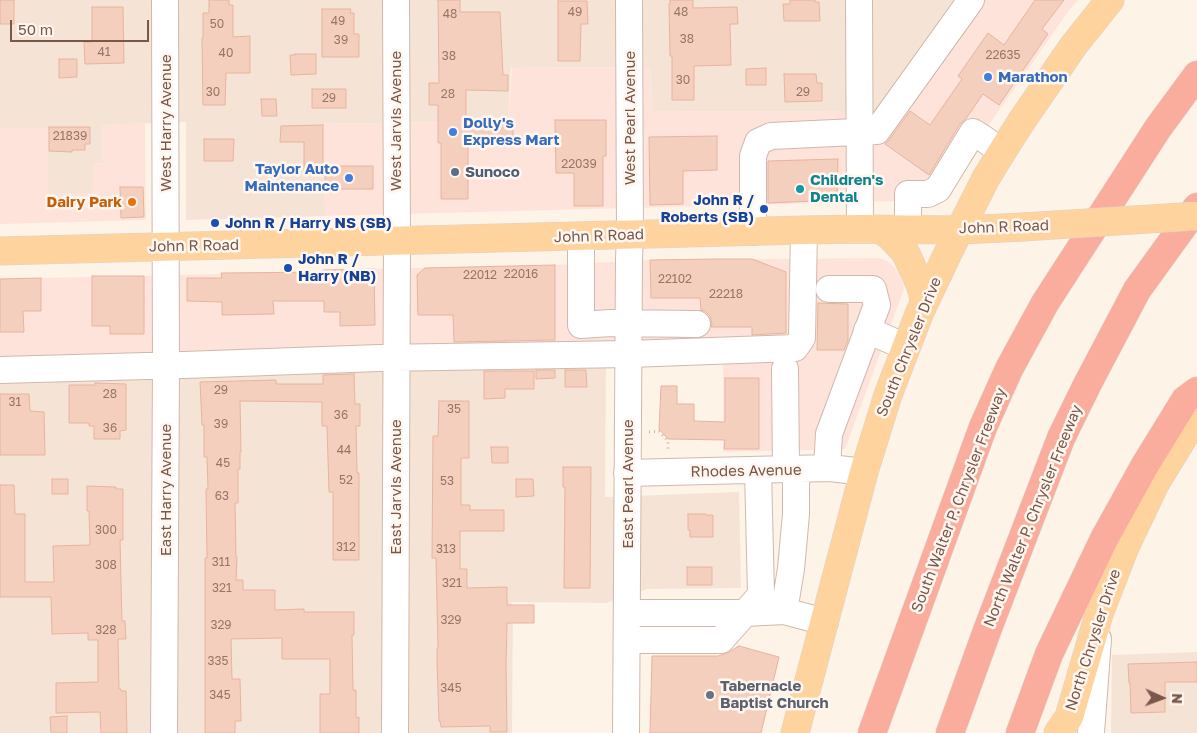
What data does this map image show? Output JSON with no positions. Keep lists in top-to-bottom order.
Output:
{
  "streets": {
    "highway": ["South Walter P. Chrysler Freeway", "North Walter P. Chrysler Freeway"],
    "main road": ["John R Road", "South Chrysler Drive", "North Chrysler Drive"],
    "street": [
      "West Pearl Avenue",
      "West Jarvis Avenue",
      "West Harry Avenue",
      "Rhodes Avenue",
      "East Pearl Avenue",
      "East Jarvis Avenue",
      "East Harry Avenue"
    ]
  },
  "crossings": [
    ["West Pearl Avenue", "John R Road"],
    ["West Pearl Avenue", "East Pearl Avenue"],
    ["West Jarvis Avenue", "John R Road"],
    ["West Jarvis Avenue", "East Jarvis Avenue"],
    ["West Harry Avenue", "John R Road"],
    ["West Harry Avenue", "East Harry Avenue"],
    ["John R Road", "South Chrysler Drive"],
    ["John R Road", "East Pearl Avenue"],
    ["John R Road", "East Jarvis Avenue"],
    ["John R Road", "East Harry Avenue"],
    ["South Chrysler Drive", "Rhodes Avenue"],
    ["Rhodes Avenue", "East Pearl Avenue"]
  ],
  "places": [
    "Marathon",
    "Dolly's Express Mart",
    "Sunoco",
    "Taylor Auto Maintenance",
    "Children's Dental",
    "Dairy Park",
    "John R / Roberts (SB)",
    "John R / Harry NS (SB)",
    "John R / Harry (NB)",
    "Tabernacle Baptist Church"
  ],
  "house_numbers": [
    "49",
    "48",
    "48",
    "49",
    "50",
    "38",
    "39",
    "41",
    "40",
    "22635",
    "38",
    "30",
    "30",
    "29",
    "28",
    "29",
    "21839",
    "22039",
    "22016",
    "22012",
    "22102",
    "22218",
    "29",
    "28",
    "31",
    "35",
    "36",
    "39",
    "36",
    "44",
    "45",
    "52",
    "53",
    "63",
    "300",
    "312",
    "313",
    "311",
    "308",
    "321",
    "321",
    "329",
    "329",
    "328",
    "335",
    "345",
    "345"
  ],
  "scale_bar": "50 m",
  "north": "right"
}
